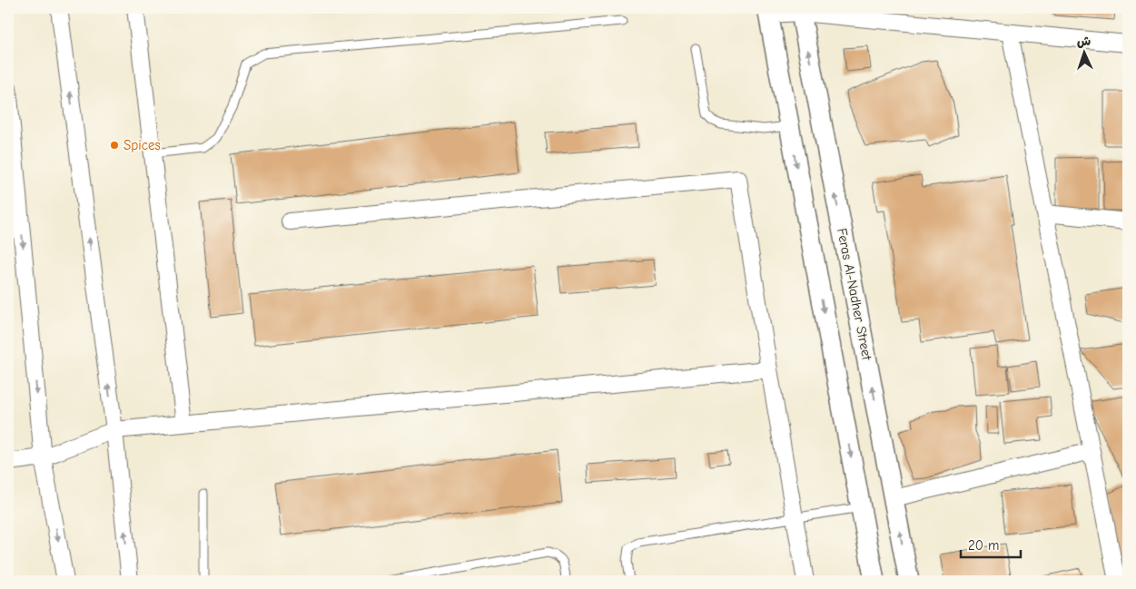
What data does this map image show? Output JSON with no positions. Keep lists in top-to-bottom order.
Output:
{
  "streets": {
    "street": ["Feras Al-Nadher Street"]
  },
  "places": ["Spices"],
  "scale_bar": "20 m",
  "north": "top"
}
